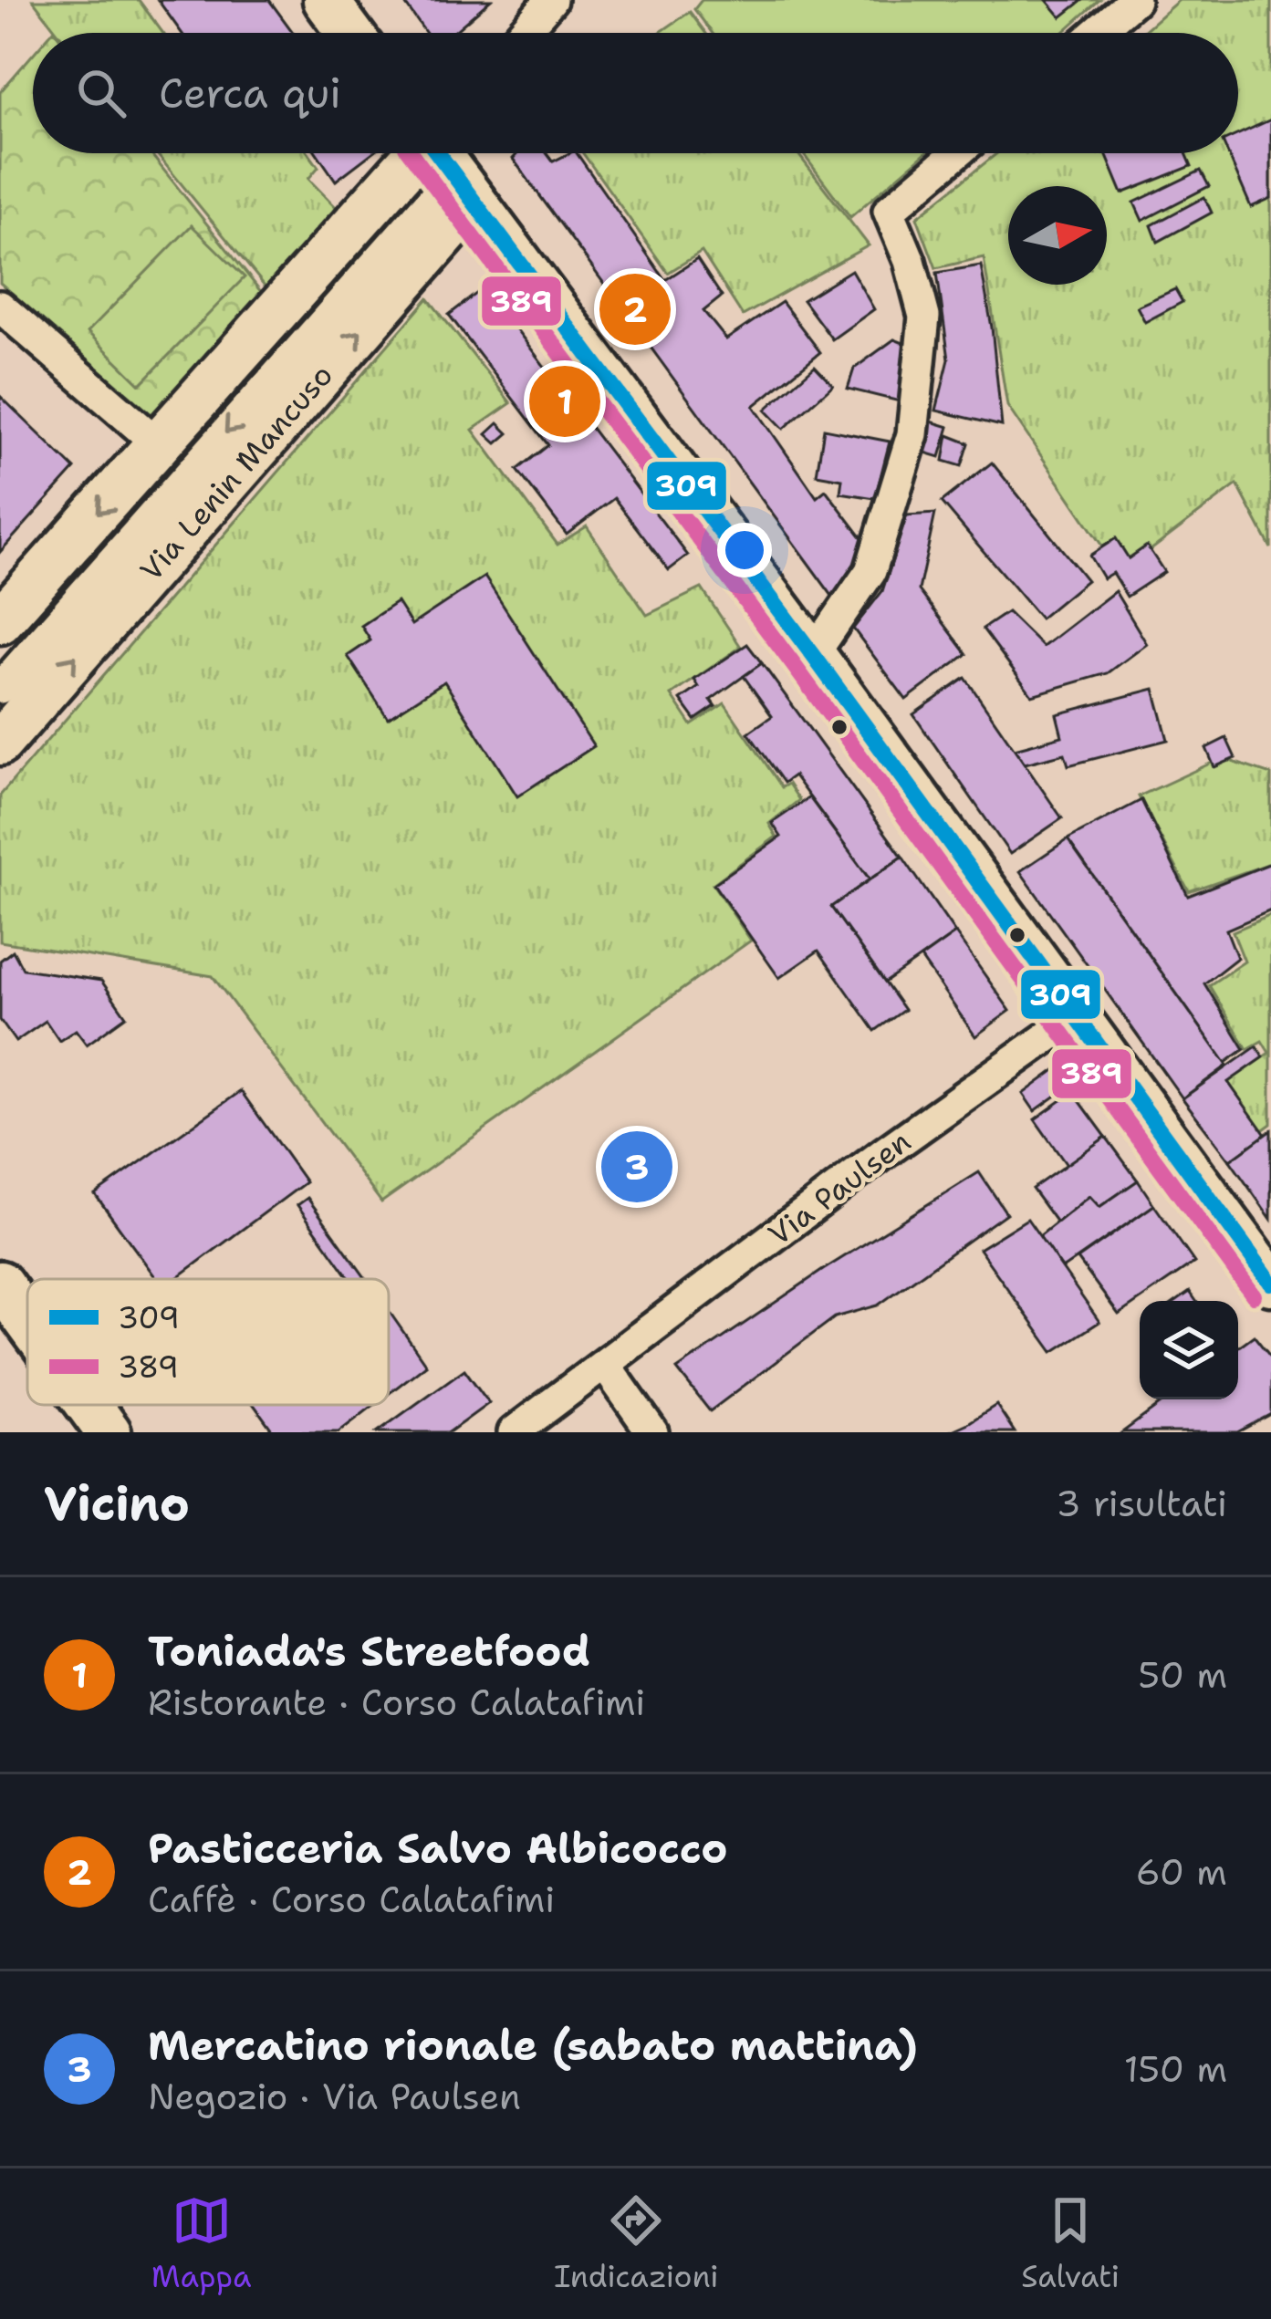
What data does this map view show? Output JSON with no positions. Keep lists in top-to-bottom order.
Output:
{
  "streets": {
    "street": ["Via Lenin Mancuso", "Via Paulsen"]
  },
  "lines": ["transit line 309", "transit line 389"],
  "legend": ["309", "389"],
  "north": "right",
  "page": {
    "search": "Cerca qui",
    "pins": ["2", "1", "3"],
    "heading": ["Vicino", "3 risultati"],
    "list": [
      {
        "mark": "1",
        "name": "Toniada's Streetfood",
        "note": "Ristorante · Corso Calatafimi",
        "value": "50 m"
      },
      {
        "mark": "2",
        "name": "Pasticceria Salvo Albicocco",
        "note": "Caffè · Corso Calatafimi",
        "value": "60 m"
      },
      {
        "mark": "3",
        "name": "Mercatino rionale (sabato mattina)",
        "note": "Negozio · Via Paulsen",
        "value": "150 m"
      }
    ],
    "nav": ["Mappa", "Indicazioni", "Salvati"]
  }
}
